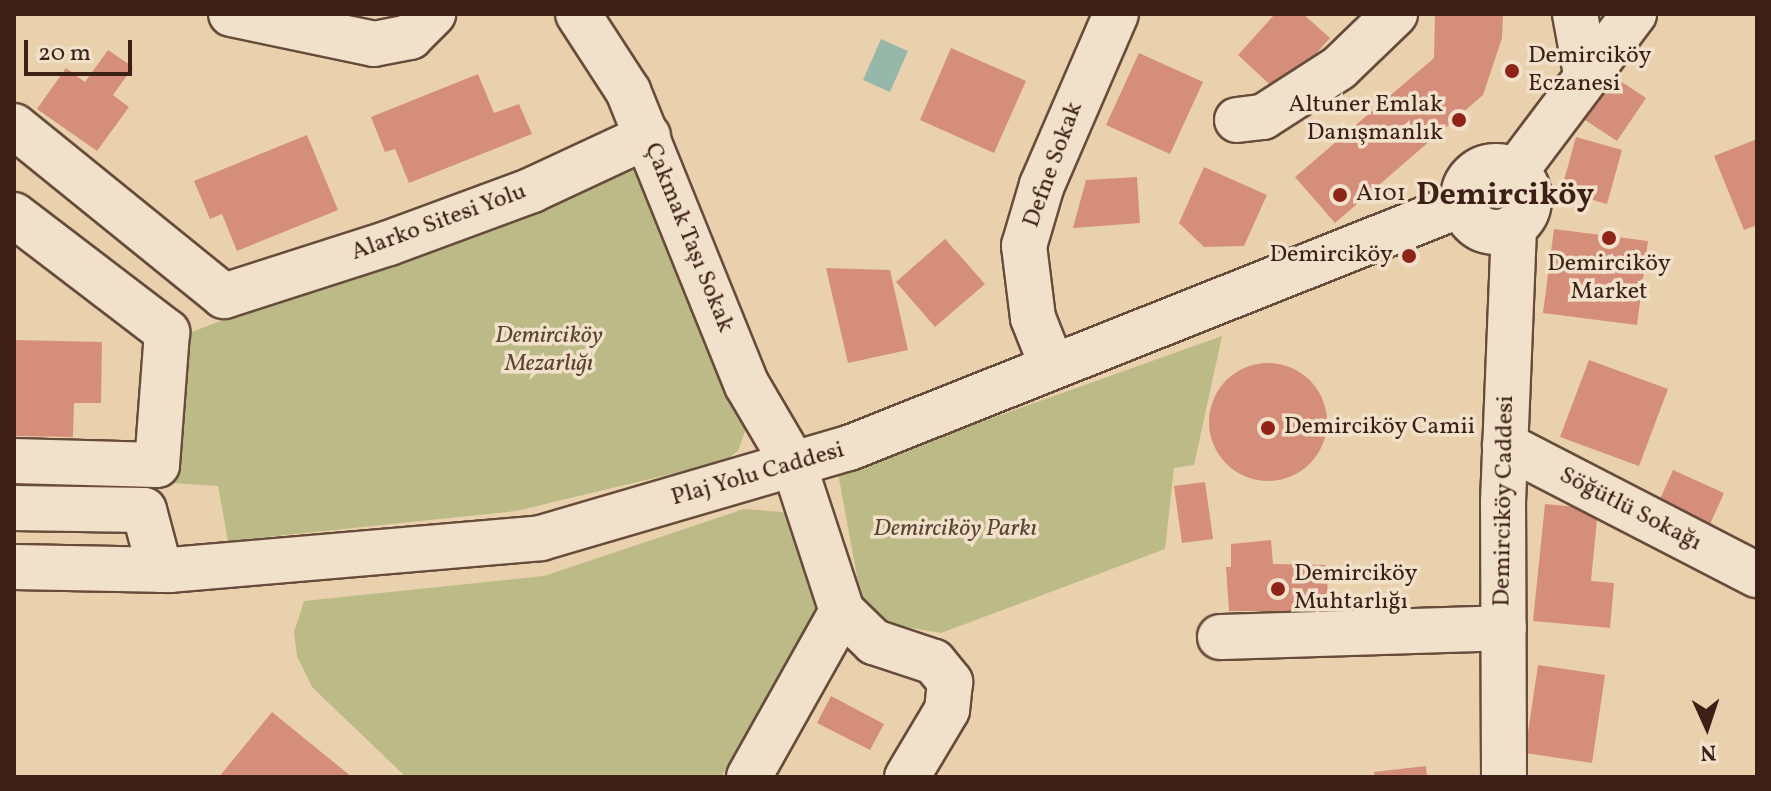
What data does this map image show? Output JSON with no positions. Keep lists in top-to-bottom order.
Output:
{
  "streets": {
    "street": [
      "Defne Sokak",
      "Alarko Sitesi Yolu",
      "Çakmak Taşı Sokak",
      "Plaj Yolu Caddesi",
      "Demirciköy Caddesi",
      "Söğütlü Sokağı"
    ]
  },
  "crossings": [
    ["Defne Sokak", "Plaj Yolu Caddesi"],
    ["Alarko Sitesi Yolu", "Çakmak Taşı Sokak"],
    ["Çakmak Taşı Sokak", "Plaj Yolu Caddesi"],
    ["Plaj Yolu Caddesi", "Demirciköy Caddesi"],
    ["Demirciköy Caddesi", "Söğütlü Sokağı"]
  ],
  "districts": ["Demirciköy"],
  "parks": ["Demirciköy Mezarlığı", "Demirciköy Parkı"],
  "places": [
    "Demirciköy Eczanesi",
    "Altuner Emlak Danışmanlık",
    "A101",
    "Demirciköy Market",
    "Demirciköy",
    "Demirciköy Camii",
    "Demirciköy Muhtarlığı"
  ],
  "scale_bar": "20 m",
  "north": "bottom"
}
